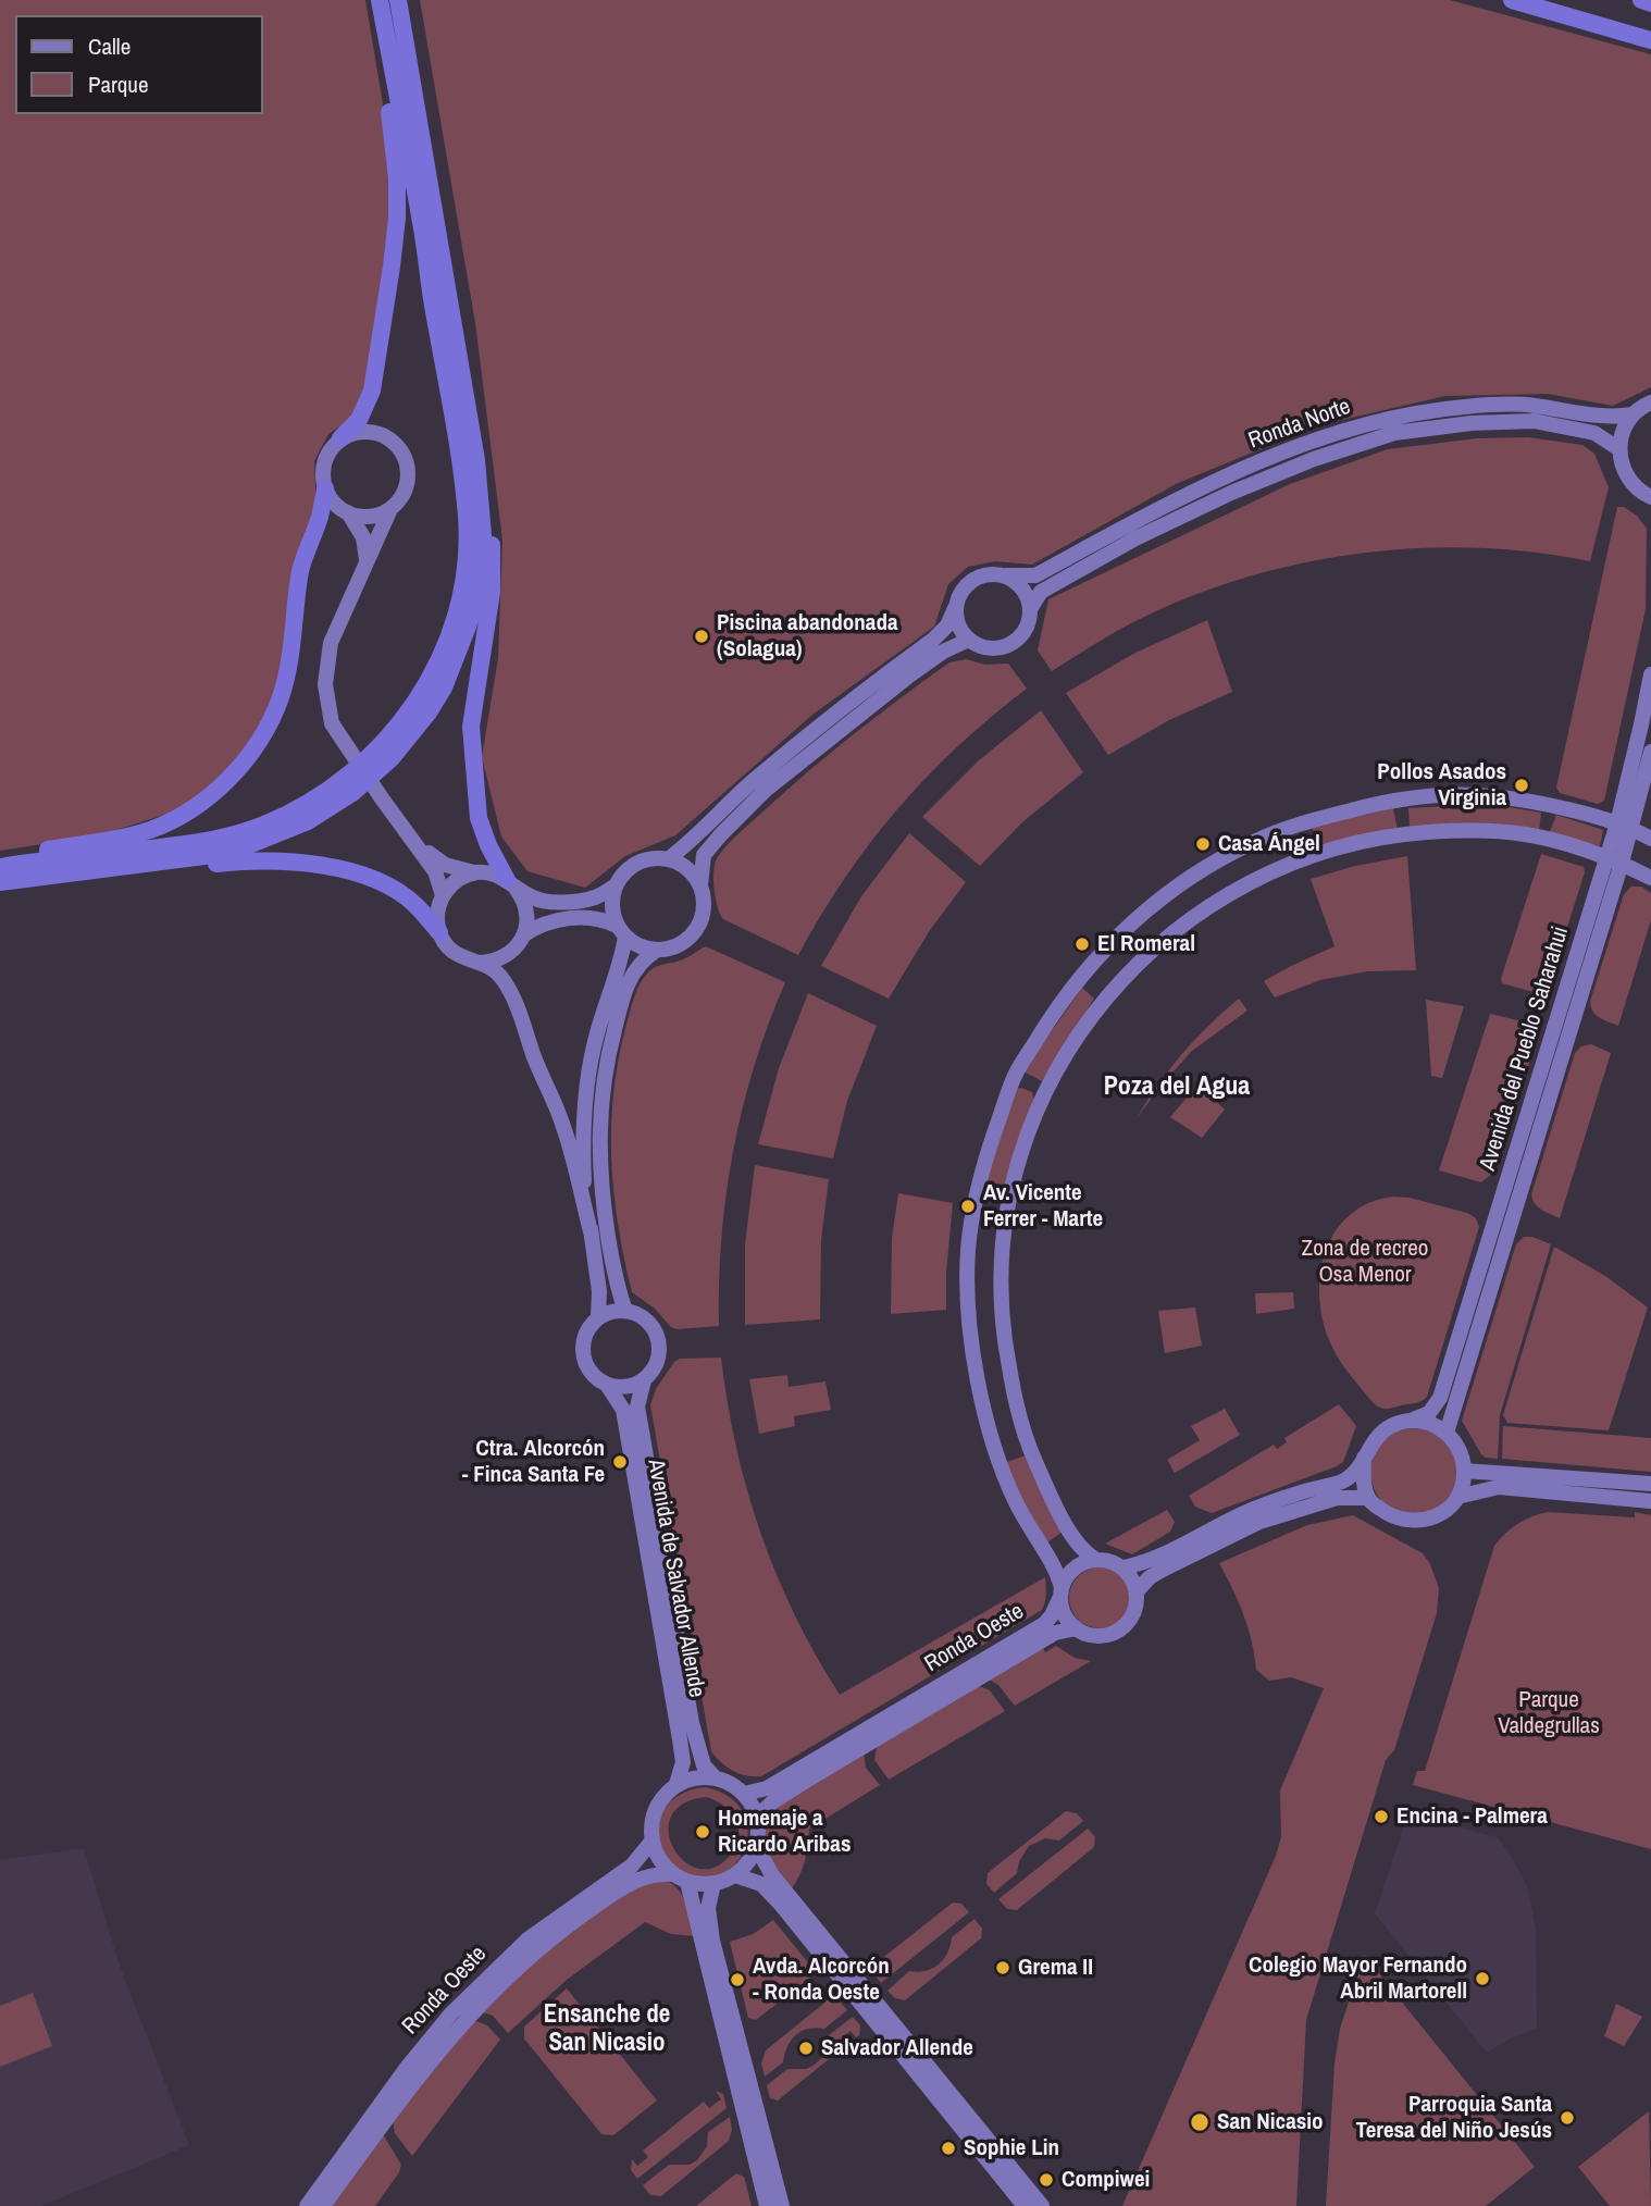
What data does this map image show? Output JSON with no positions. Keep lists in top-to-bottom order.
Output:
{
  "streets": {
    "main road": [
      "Ronda Norte",
      "Avenida del Pueblo Saharahui",
      "Avenida de Salvador Allende",
      "Ronda Oeste"
    ]
  },
  "crossings": [
    ["Avenida de Salvador Allende", "Ronda Oeste"]
  ],
  "districts": ["Poza del Agua", "Ensanche de San Nicasio"],
  "parks": ["Zona de recreo Osa Menor", "Parque Valdegrullas"],
  "places": [
    "Piscina abandonada (Solagua)",
    "Pollos Asados Virginia",
    "Casa Ángel",
    "El Romeral",
    "Av. Vicente Ferrer - Marte",
    "Ctra. Alcorcón - Finca Santa Fe",
    "Encina - Palmera",
    "Homenaje a Ricardo Aribas",
    "Grema II",
    "Colegio Mayor Fernando Abril Martorell",
    "Avda. Alcorcón - Ronda Oeste",
    "Salvador Allende",
    "Parroquia Santa Teresa del Niño Jesús",
    "San Nicasio",
    "Sophie Lin",
    "Compiwei"
  ],
  "legend": ["Calle", "Parque"]
}
